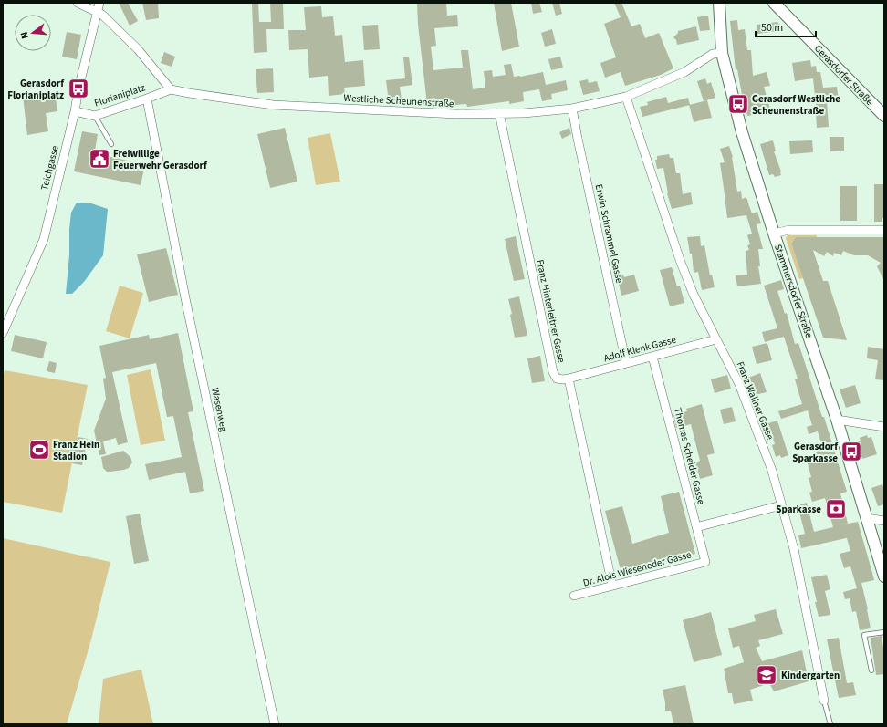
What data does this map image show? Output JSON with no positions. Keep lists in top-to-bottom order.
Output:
{
  "streets": {
    "main road": ["Gerasdorfer Straße", "Stammersdorfer Straße"],
    "street": [
      "Florianiplatz",
      "Westliche Scheunenstraße",
      "Teichgasse",
      "Erwin Schrammel Gasse",
      "Franz Hinterleitner Gasse",
      "Adolf Klenk Gasse",
      "Franz Wallner Gasse",
      "Wasenweg",
      "Thomas Scheider Gasse",
      "Dr. Alois Wieseneder Gasse"
    ]
  },
  "crossings": [
    ["Florianiplatz", "Westliche Scheunenstraße"],
    ["Florianiplatz", "Teichgasse"],
    ["Florianiplatz", "Wasenweg"],
    ["Westliche Scheunenstraße", "Erwin Schrammel Gasse"],
    ["Westliche Scheunenstraße", "Stammersdorfer Straße"],
    ["Westliche Scheunenstraße", "Franz Hinterleitner Gasse"],
    ["Westliche Scheunenstraße", "Franz Wallner Gasse"],
    ["Erwin Schrammel Gasse", "Adolf Klenk Gasse"],
    ["Franz Hinterleitner Gasse", "Adolf Klenk Gasse"],
    ["Adolf Klenk Gasse", "Franz Wallner Gasse"],
    ["Adolf Klenk Gasse", "Thomas Scheider Gasse"],
    ["Thomas Scheider Gasse", "Dr. Alois Wieseneder Gasse"]
  ],
  "places": {
    "bus stop": ["Gerasdorf Florianiplatz", "Gerasdorf Westliche Scheunenstraße", "Gerasdorf Sparkasse"],
    "public building": ["Freiwillige Feuerwehr Gerasdorf"],
    "sports": ["Franz Hein Stadion"],
    "bank": ["Sparkasse"],
    "school or university": ["Kindergarten"]
  },
  "scale_bar": "50 m",
  "north": "left"
}
